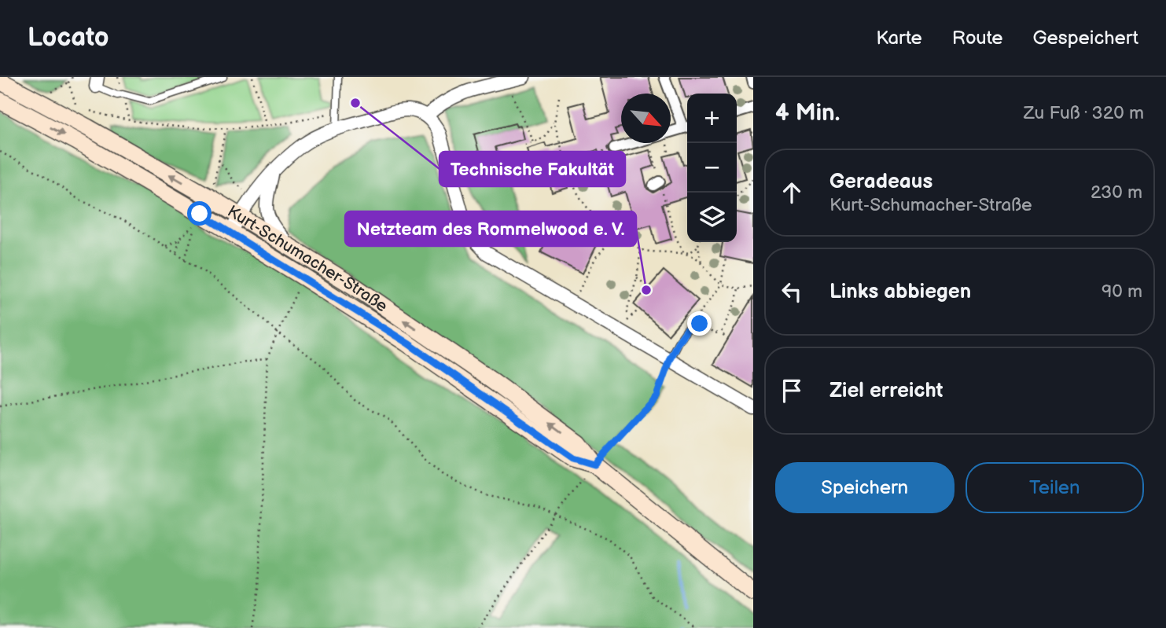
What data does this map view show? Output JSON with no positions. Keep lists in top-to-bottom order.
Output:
{
  "streets": {
    "main road": ["Kurt-Schumacher-Straße"]
  },
  "places": ["Technische Fakultät", "Netzteam des Rommelwood e. V."],
  "north": "bottom right",
  "page": {
    "header": "Locato",
    "nav": ["Karte", "Route", "Gespeichert"],
    "heading": ["4 Min.", "Zu Fuß · 320 m"],
    "map_buttons": ["+", "−"],
    "list": [
      ["Geradeaus", "Kurt-Schumacher-Straße", "230 m"],
      ["Links abbiegen", "90 m"],
      "Ziel erreicht"
    ],
    "buttons": ["Speichern", "Teilen"]
  }
}
